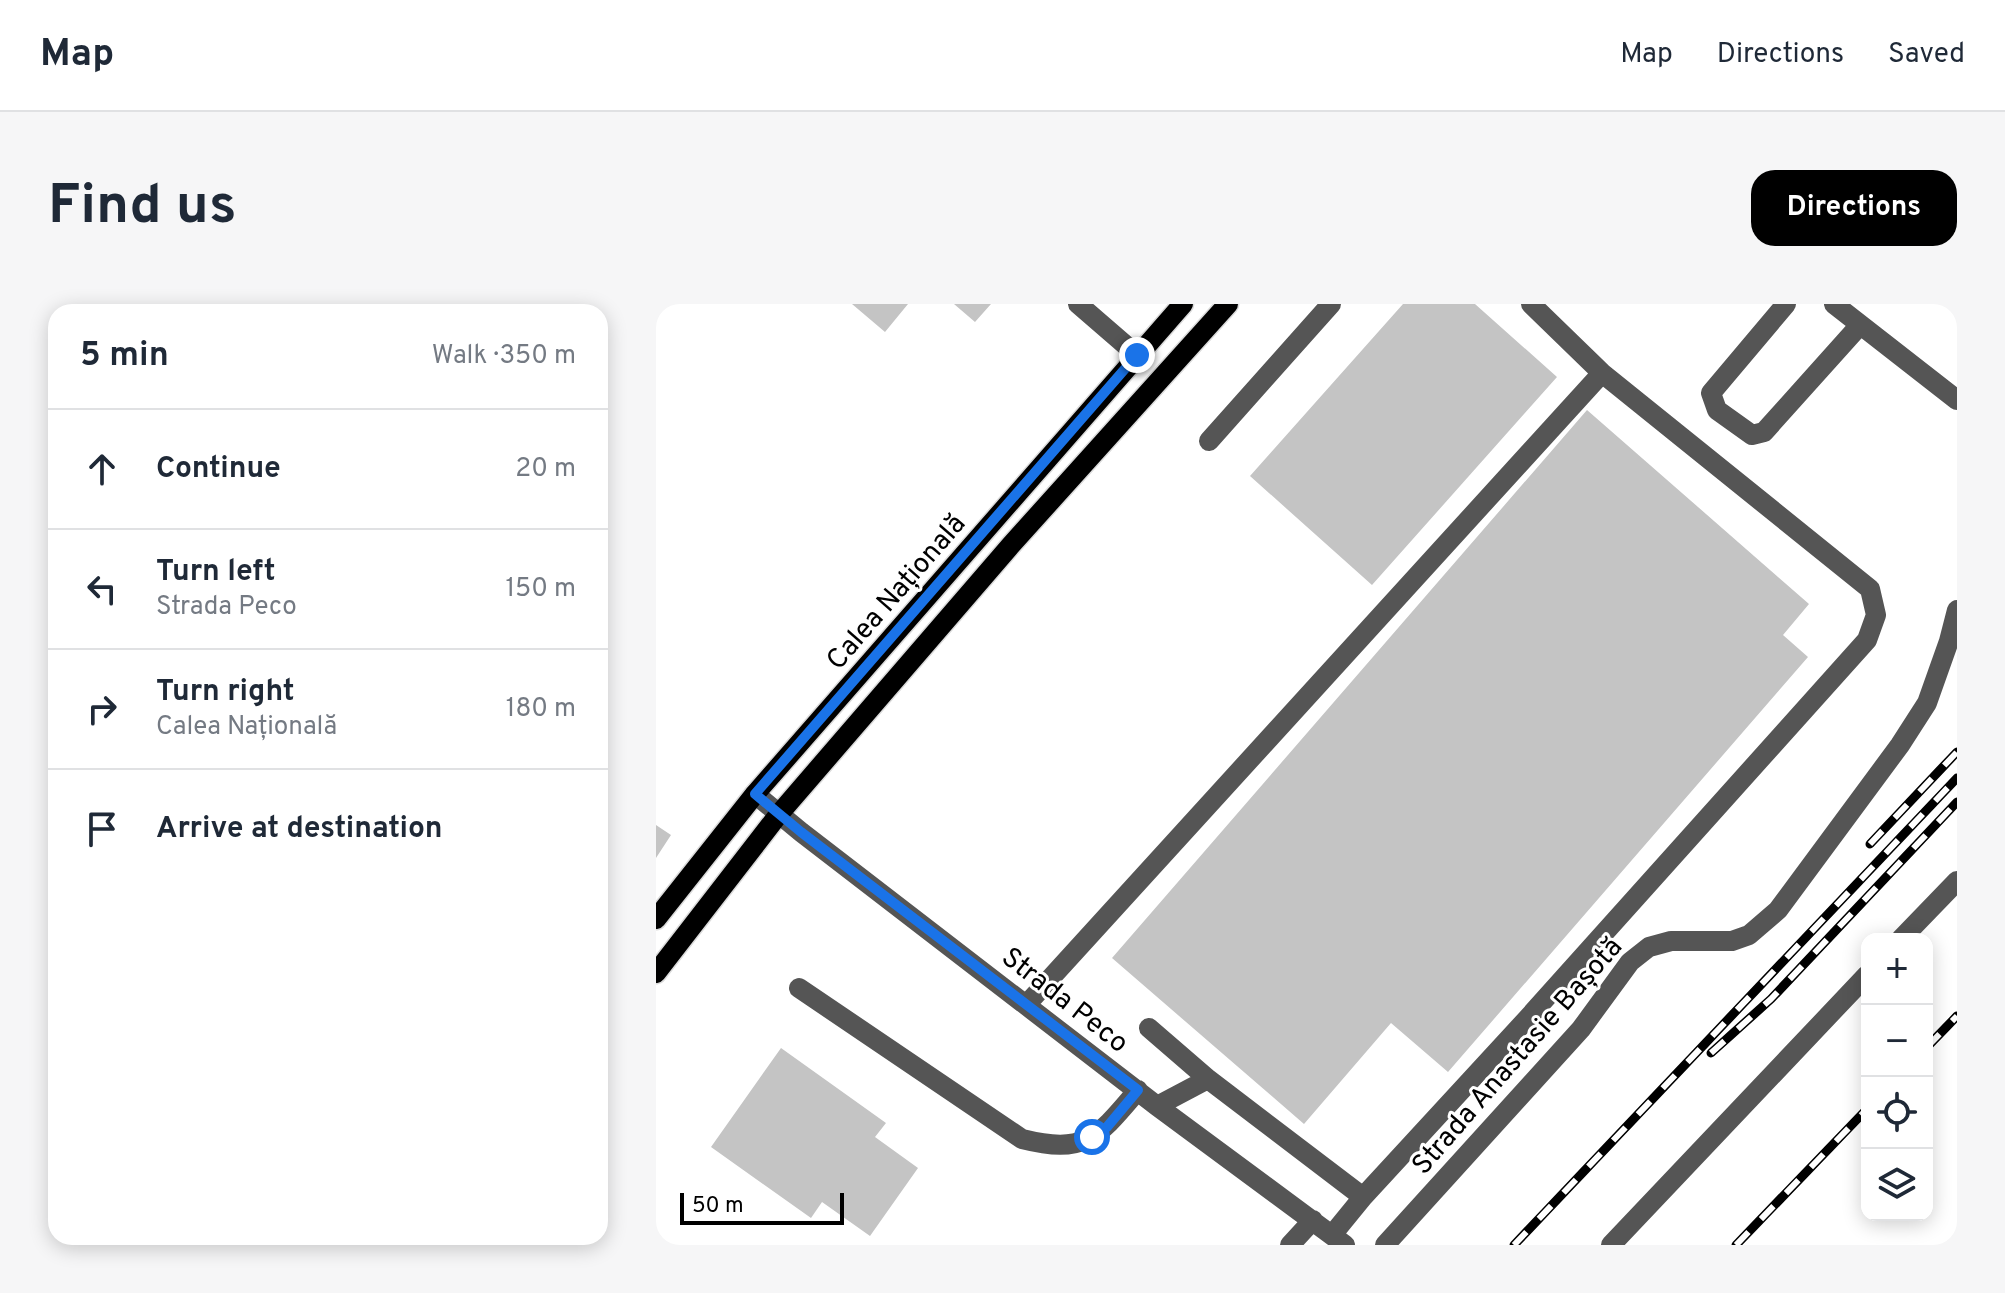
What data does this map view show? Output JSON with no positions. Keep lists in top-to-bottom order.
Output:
{
  "streets": {
    "main road": ["Calea Națională"],
    "street": ["Strada Peco", "Strada Anastasie Bașotă"]
  },
  "crossings": [
    ["Calea Națională", "Strada Peco"]
  ],
  "scale_bar": "50 m",
  "page": {
    "header": "Map",
    "nav": ["Map", "Directions", "Saved"],
    "buttons": "Directions",
    "title": "Find us",
    "heading": ["5 min", "Walk · 350 m"],
    "list": [
      ["Continue", "20 m"],
      ["Turn left", "Strada Peco", "150 m"],
      ["Turn right", "Calea Națională", "180 m"],
      "Arrive at destination"
    ],
    "map_buttons": ["+", "−"],
    "scale": "50 m"
  }
}
